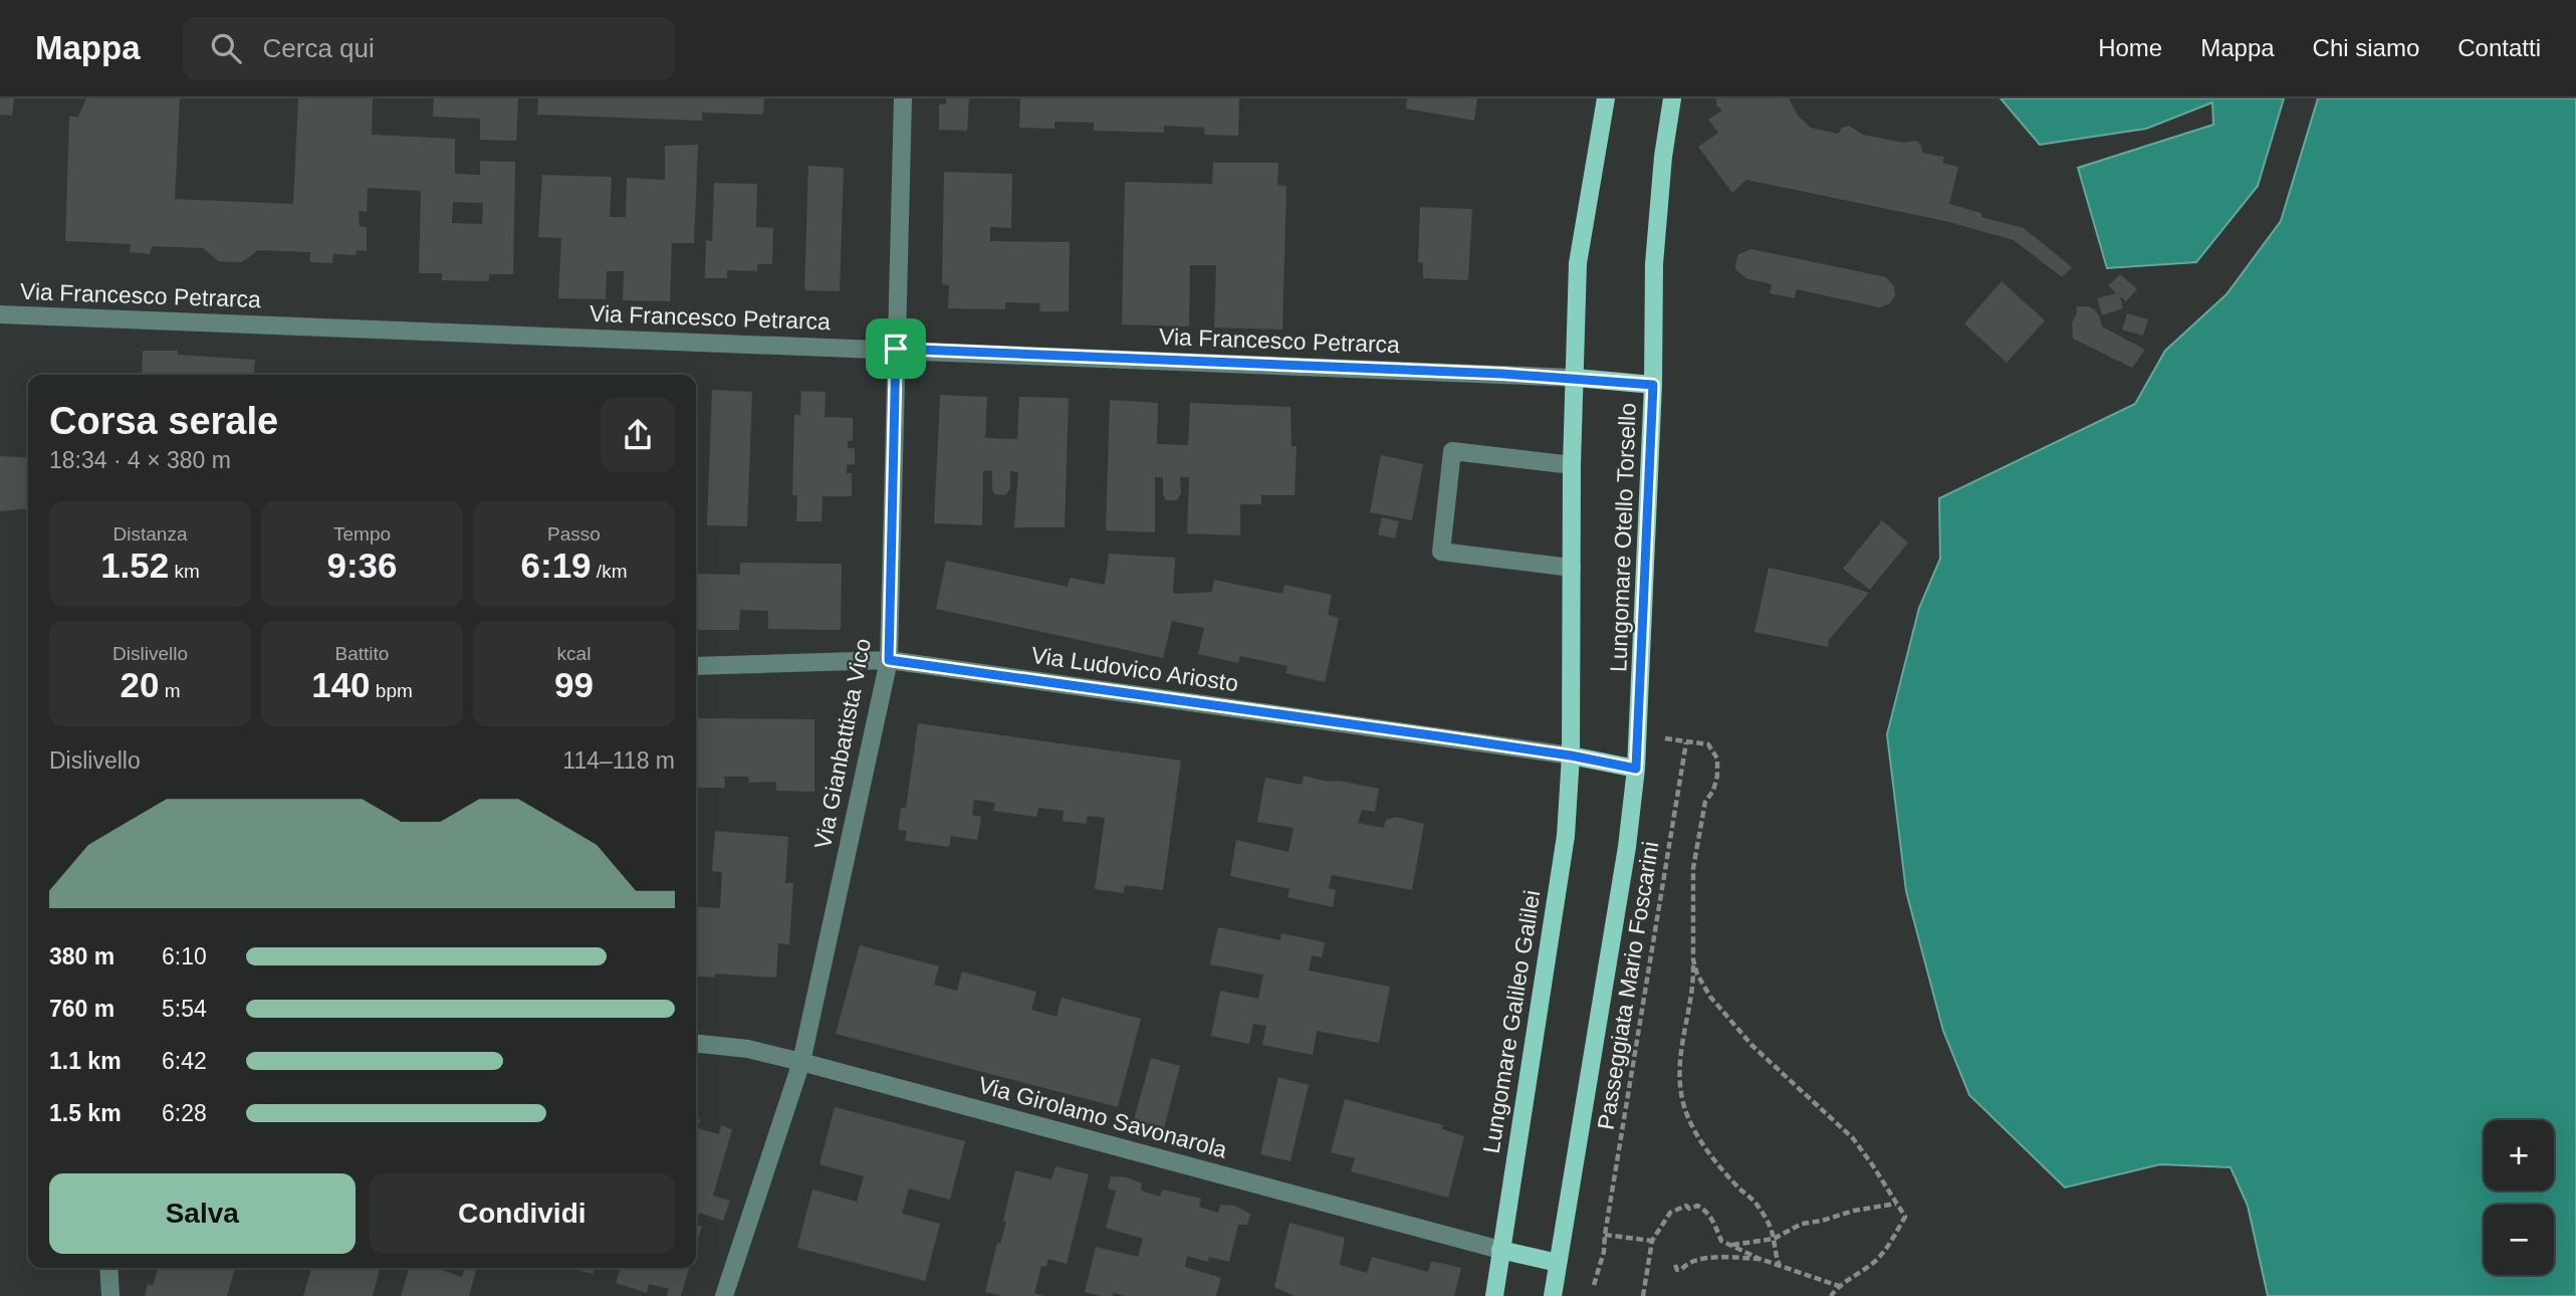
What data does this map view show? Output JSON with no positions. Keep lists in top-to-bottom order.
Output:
{
  "streets": {
    "main road": ["Lungomare Otello Torsello", "Lungomare Galileo Galilei"],
    "street": [
      "Via Francesco Petrarca",
      "Via Ludovico Ariosto",
      "Via Gianbattista Vico",
      "Via Girolamo Savonarola"
    ],
    "path": ["Passeggiata Mario Foscarini"]
  },
  "crossings": [
    ["Via Francesco Petrarca", "Lungomare Otello Torsello"],
    ["Via Francesco Petrarca", "Via Gianbattista Vico"],
    ["Lungomare Otello Torsello", "Via Ludovico Ariosto"],
    ["Lungomare Otello Torsello", "Lungomare Galileo Galilei"],
    ["Via Ludovico Ariosto", "Via Gianbattista Vico"],
    ["Via Ludovico Ariosto", "Lungomare Galileo Galilei"],
    ["Via Gianbattista Vico", "Via Girolamo Savonarola"],
    ["Lungomare Galileo Galilei", "Via Girolamo Savonarola"]
  ],
  "page": {
    "header": "Mappa",
    "search": "Cerca qui",
    "nav": [
      "Home",
      "Mappa",
      "Chi siamo",
      "Contatti"
    ],
    "heading": ["Corsa serale", "18:34 · 4 × 380 m"],
    "stats": [
      ["Distanza", "1.52 km"],
      ["Tempo", "9:36"],
      ["Passo", "6:19 /km"],
      ["Dislivello", "20 m"],
      ["Battito", "140 bpm"],
      ["kcal", "99"]
    ],
    "chart": ["Dislivello", "114–118 m"],
    "list": [
      {
        "name": "380 m",
        "note": "6:10"
      },
      {
        "name": "760 m",
        "note": "5:54"
      },
      {
        "name": "1.1 km",
        "note": "6:42"
      },
      {
        "name": "1.5 km",
        "note": "6:28"
      }
    ],
    "map_buttons": ["+", "−"],
    "buttons": ["Salva", "Condividi"]
  }
}
